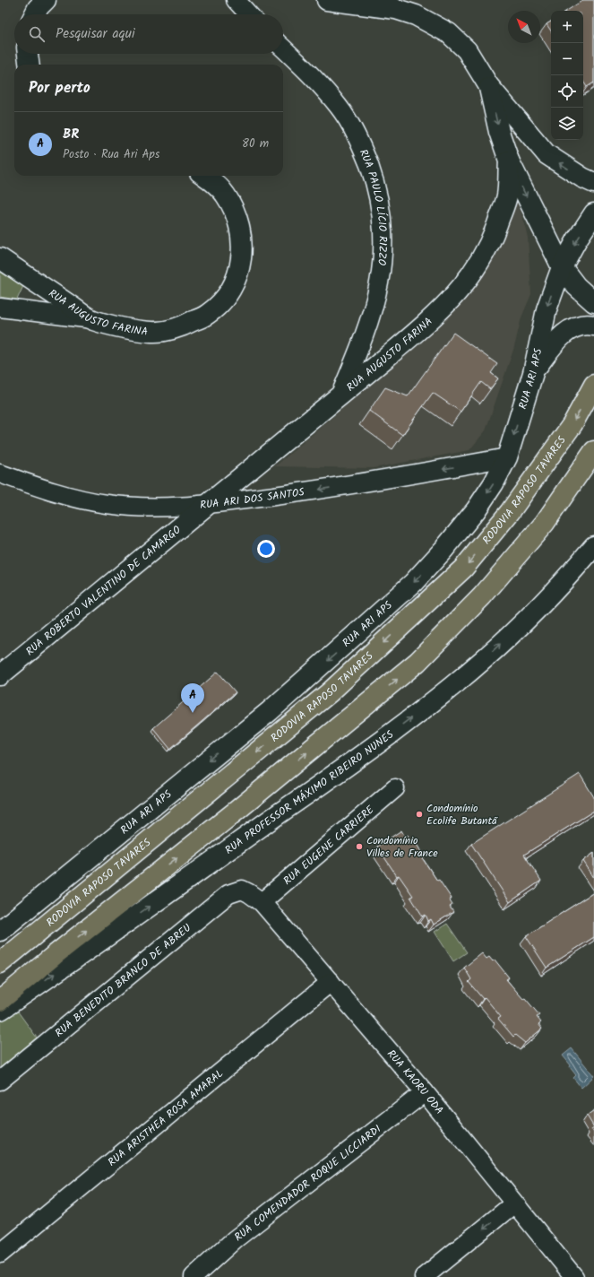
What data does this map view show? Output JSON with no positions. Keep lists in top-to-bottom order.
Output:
{
  "streets": {
    "highway": ["RODOVIA RAPOSO TAVARES"],
    "main road": [
      "RUA AUGUSTO FARINA",
      "RUA ARI APS",
      "RUA ROBERTO VALENTINO DE CAMARGO",
      "RUA PROFESSOR MÁXIMO RIBEIRO NUNES"
    ],
    "street": [
      "RUA PAULO LÍCIO RIZZO",
      "RUA ARI DOS SANTOS",
      "RUA EUGENE CARRIERE",
      "RUA BENEDITO BRANCO DE ABREU",
      "RUA KAORU ODA",
      "RUA ARISTHEA ROSA AMARAL",
      "RUA COMENDADOR ROQUE LICCIARDI"
    ]
  },
  "crossings": [
    ["RUA PAULO LÍCIO RIZZO", "RUA AUGUSTO FARINA"],
    ["RUA AUGUSTO FARINA", "RUA ARI APS"],
    ["RUA AUGUSTO FARINA", "RUA ARI DOS SANTOS"],
    ["RUA AUGUSTO FARINA", "RUA ROBERTO VALENTINO DE CAMARGO"],
    ["RUA ARI APS", "RUA ARI DOS SANTOS"],
    ["RUA ARI DOS SANTOS", "RUA ROBERTO VALENTINO DE CAMARGO"],
    ["RUA EUGENE CARRIERE", "RUA BENEDITO BRANCO DE ABREU"],
    ["RUA EUGENE CARRIERE", "RUA KAORU ODA"],
    ["RUA BENEDITO BRANCO DE ABREU", "RUA KAORU ODA"],
    ["RUA KAORU ODA", "RUA ARISTHEA ROSA AMARAL"],
    ["RUA KAORU ODA", "RUA COMENDADOR ROQUE LICCIARDI"]
  ],
  "one_way": ["RUA ARI APS", "RUA ARI DOS SANTOS", "RUA PROFESSOR MÁXIMO RIBEIRO NUNES"],
  "places": ["Condomínio Ecolife Butantã", "Condomínio Villes de France"],
  "north": "top left",
  "page": {
    "map_buttons": ["+", "−"],
    "search": "Pesquisar aqui",
    "heading": "Por perto",
    "list": [
      {
        "mark": "A",
        "name": "BR",
        "note": "Posto · Rua Ari Aps",
        "value": "80 m"
      }
    ],
    "pins": "A"
  }
}
